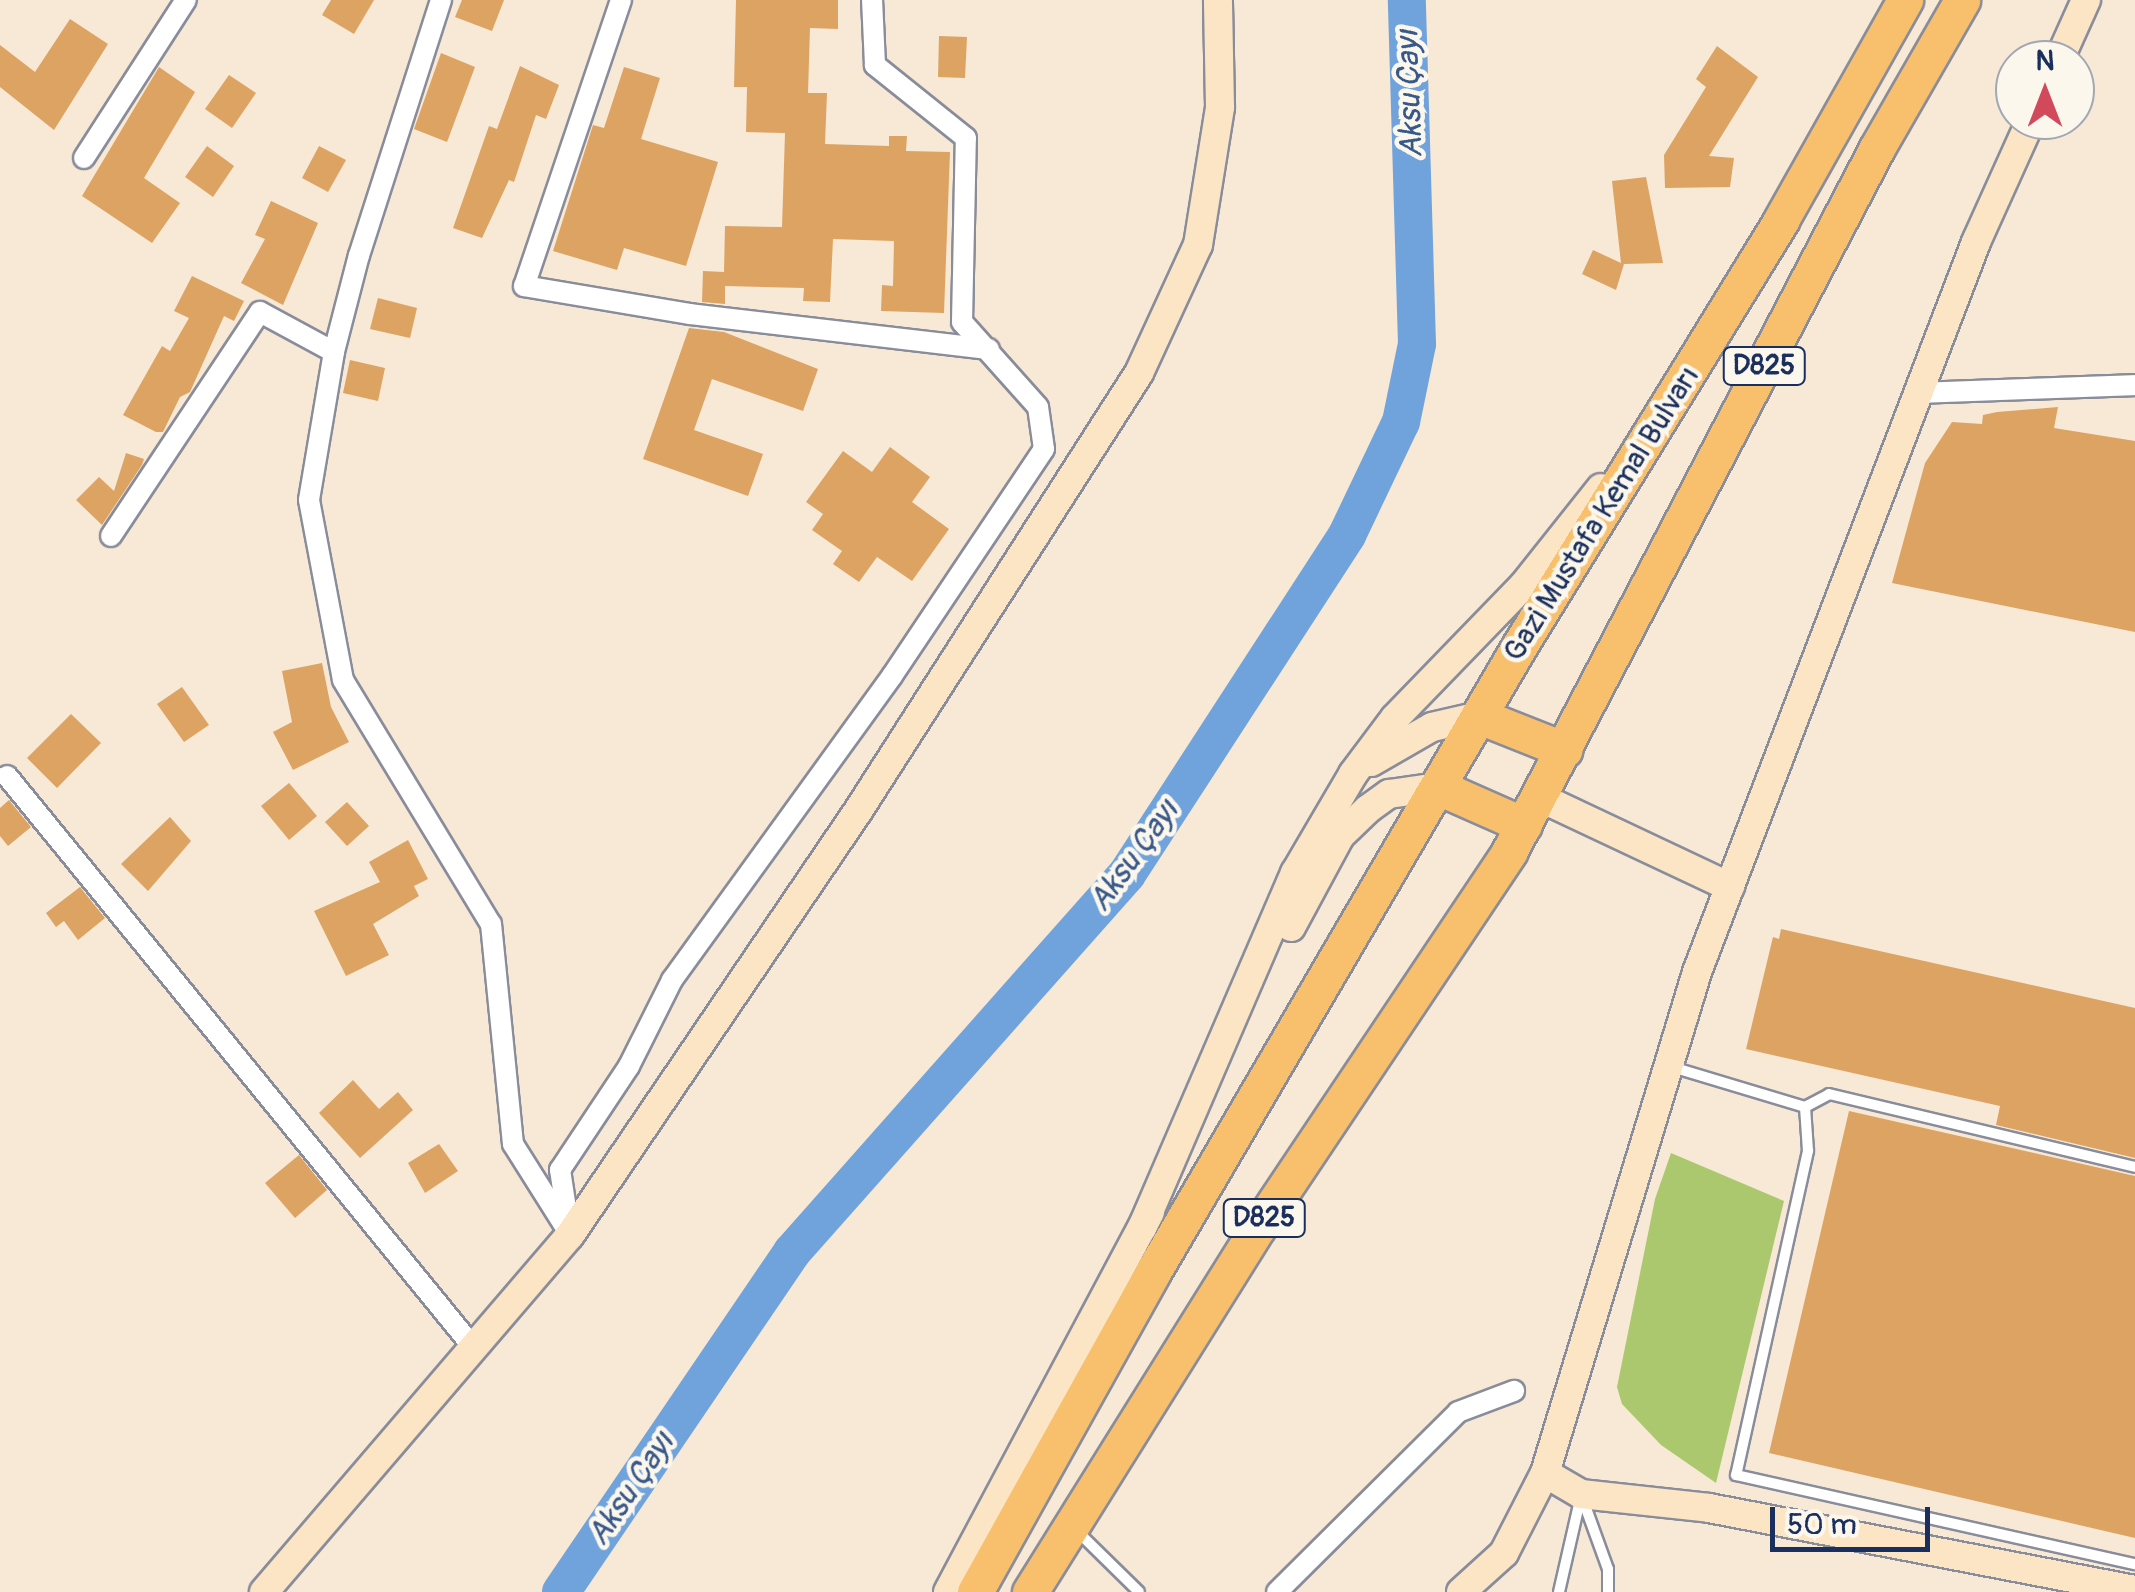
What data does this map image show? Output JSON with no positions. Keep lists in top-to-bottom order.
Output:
{
  "streets": {
    "highway": ["D825", "Gazi Mustafa Kemal Bulvarı"]
  },
  "crossings": [
    ["D825", "Gazi Mustafa Kemal Bulvarı"]
  ],
  "water": ["Aksu Çayı"],
  "scale_bar": "50 m",
  "north": "top"
}
